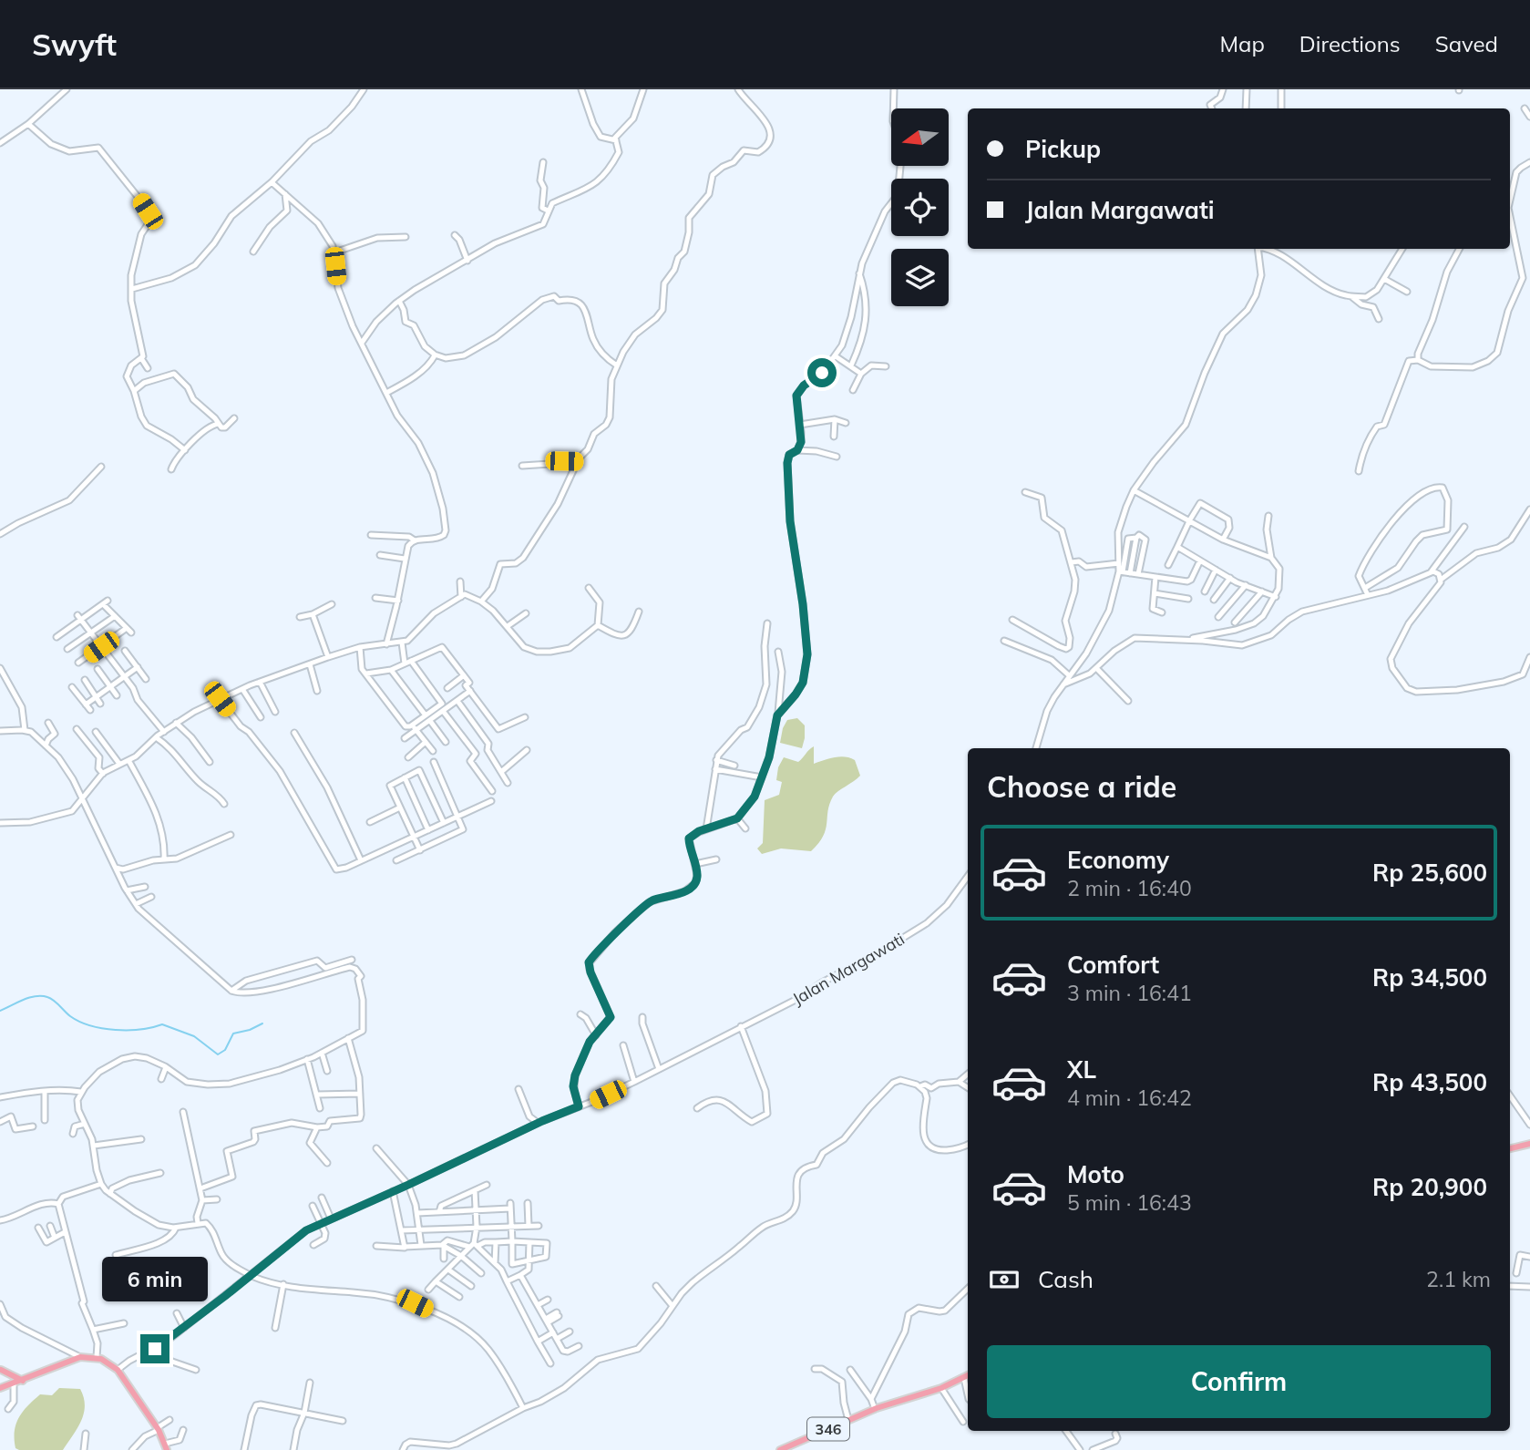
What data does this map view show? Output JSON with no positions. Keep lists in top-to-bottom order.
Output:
{
  "streets": {
    "main road": ["346"],
    "street": ["Jalan Margawati"]
  },
  "north": "left",
  "page": {
    "header": "Swyft",
    "nav": ["Map", "Directions", "Saved"],
    "banner": ["Pickup", "Jalan Margawati"],
    "heading": "Choose a ride",
    "list": [
      {
        "name": "Economy",
        "note": "2 min · 16:40",
        "value": "Rp 25,600"
      },
      {
        "name": "Comfort",
        "note": "3 min · 16:41",
        "value": "Rp 34,500"
      },
      {
        "name": "XL",
        "note": "4 min · 16:42",
        "value": "Rp 43,500"
      },
      {
        "name": "Moto",
        "note": "5 min · 16:43",
        "value": "Rp 20,900"
      }
    ],
    "pay": ["Cash", "2.1 km"],
    "bubble": "6 min",
    "buttons": "Confirm"
  }
}
